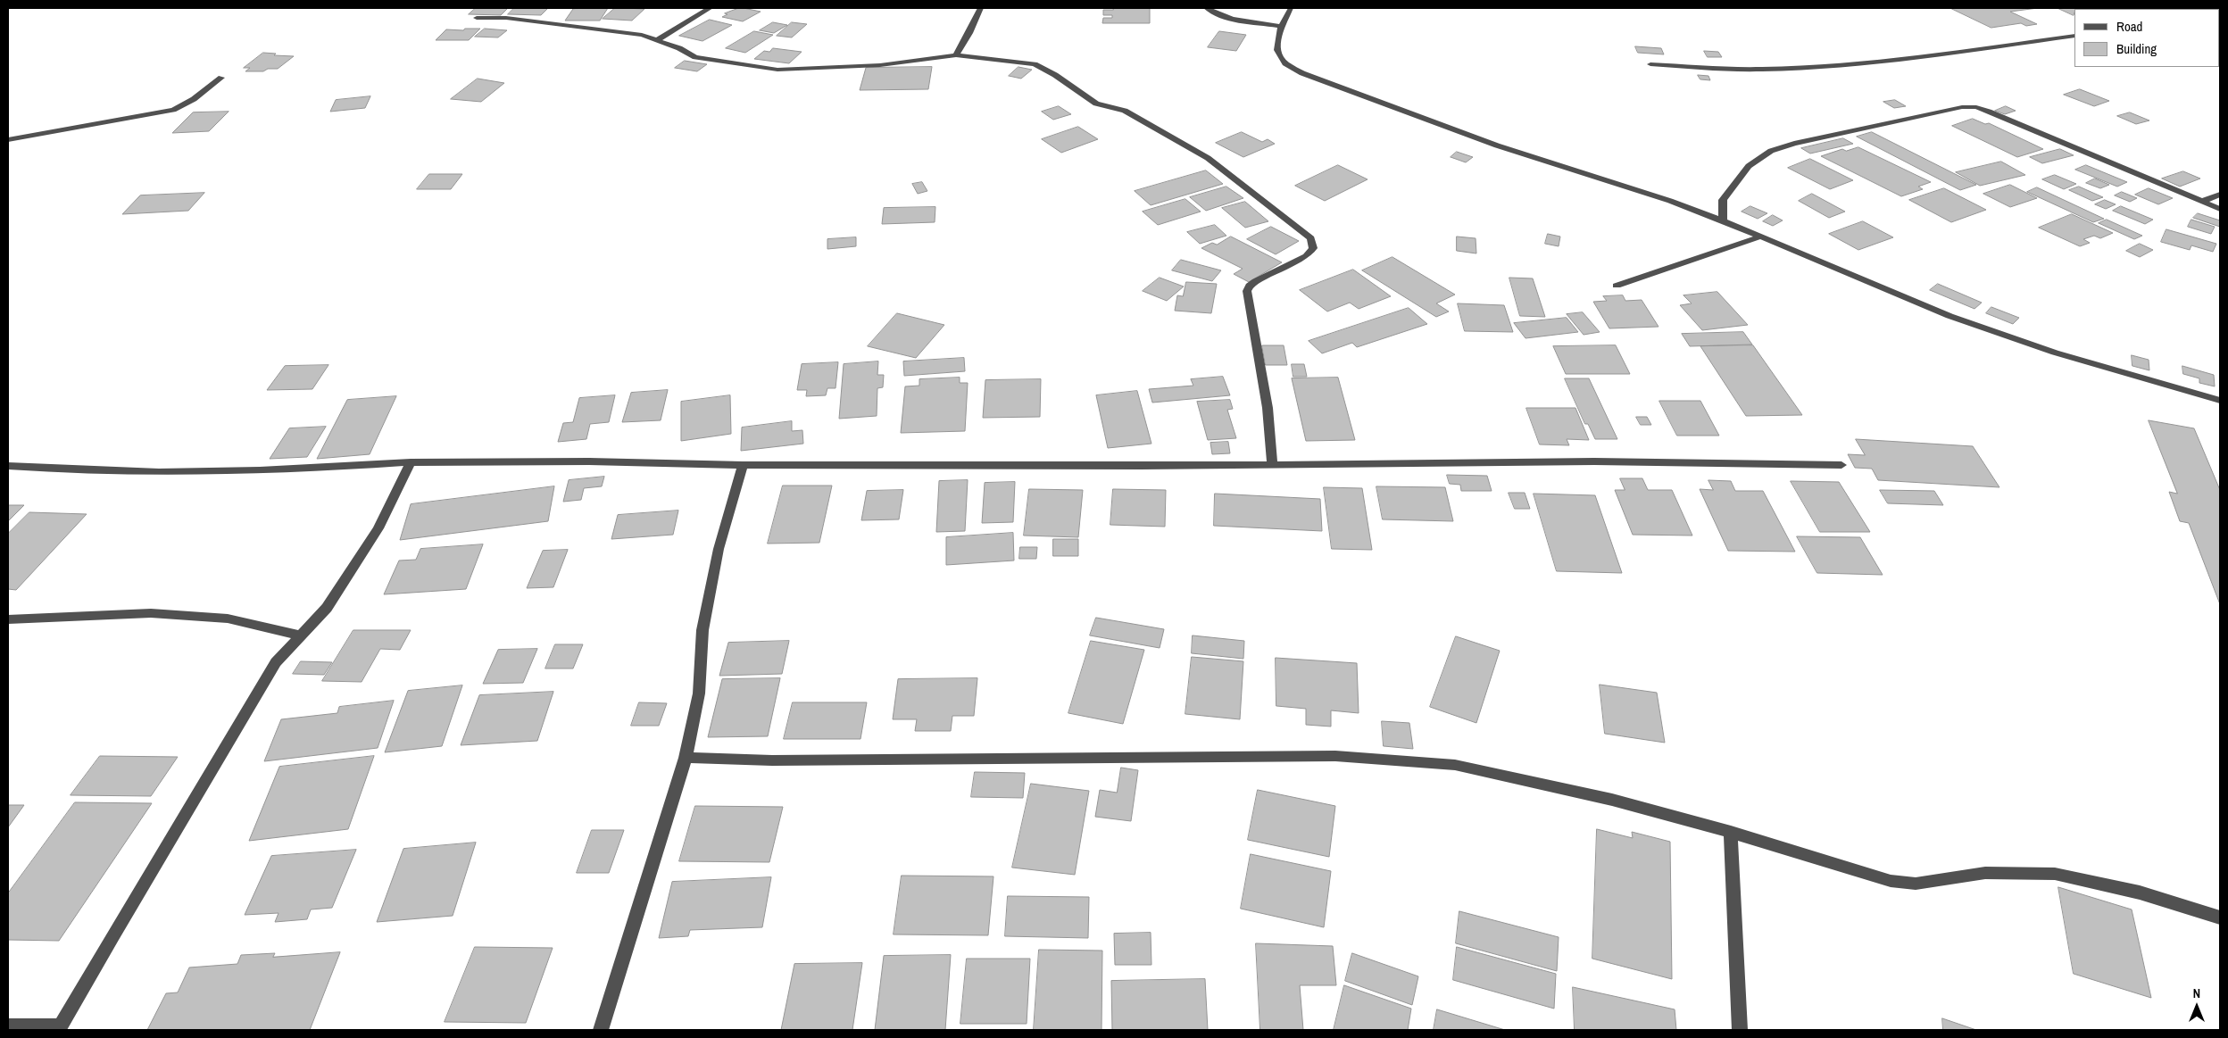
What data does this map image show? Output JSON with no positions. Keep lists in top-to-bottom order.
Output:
{
  "legend": ["Road", "Building"],
  "north": "top"
}
